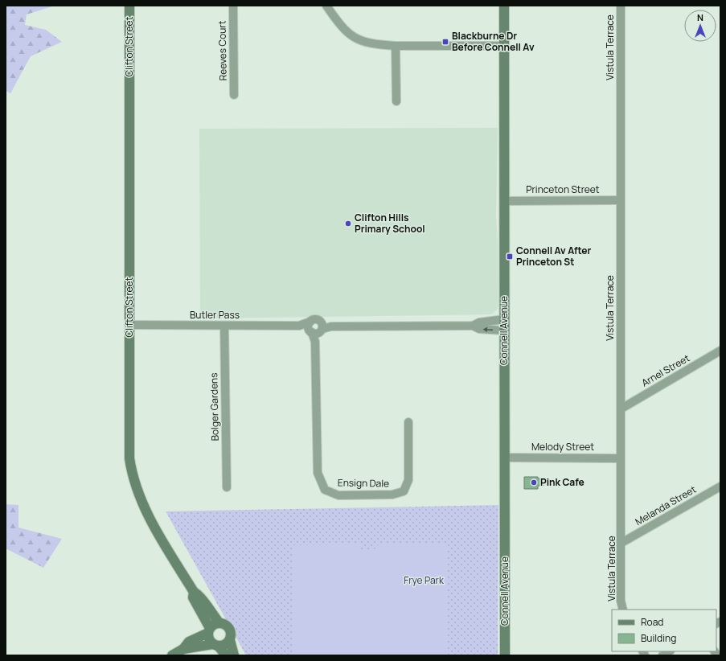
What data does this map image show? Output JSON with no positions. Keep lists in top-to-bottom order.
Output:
{
  "streets": {
    "main road": ["Clifton Street", "Connell Avenue"],
    "street": [
      "Vistula Terrace",
      "Reeves Court",
      "Princeton Street",
      "Butler Pass",
      "Arnel Street",
      "Bolger Gardens",
      "Melody Street",
      "Ensign Dale",
      "Melanda Street"
    ]
  },
  "crossings": [
    ["Clifton Street", "Butler Pass"],
    ["Vistula Terrace", "Princeton Street"],
    ["Vistula Terrace", "Arnel Street"],
    ["Vistula Terrace", "Melody Street"],
    ["Vistula Terrace", "Melanda Street"],
    ["Princeton Street", "Connell Avenue"],
    ["Butler Pass", "Connell Avenue"],
    ["Butler Pass", "Bolger Gardens"],
    ["Butler Pass", "Ensign Dale"],
    ["Connell Avenue", "Melody Street"]
  ],
  "parks": ["Frye Park"],
  "places": {
    "transit": ["Blackburne Dr Before Connell Av", "Connell Av After Princeton St"],
    "other": ["Clifton Hills Primary School", "Pink Cafe"]
  },
  "legend": ["Road", "Building"],
  "north": "top"
}
